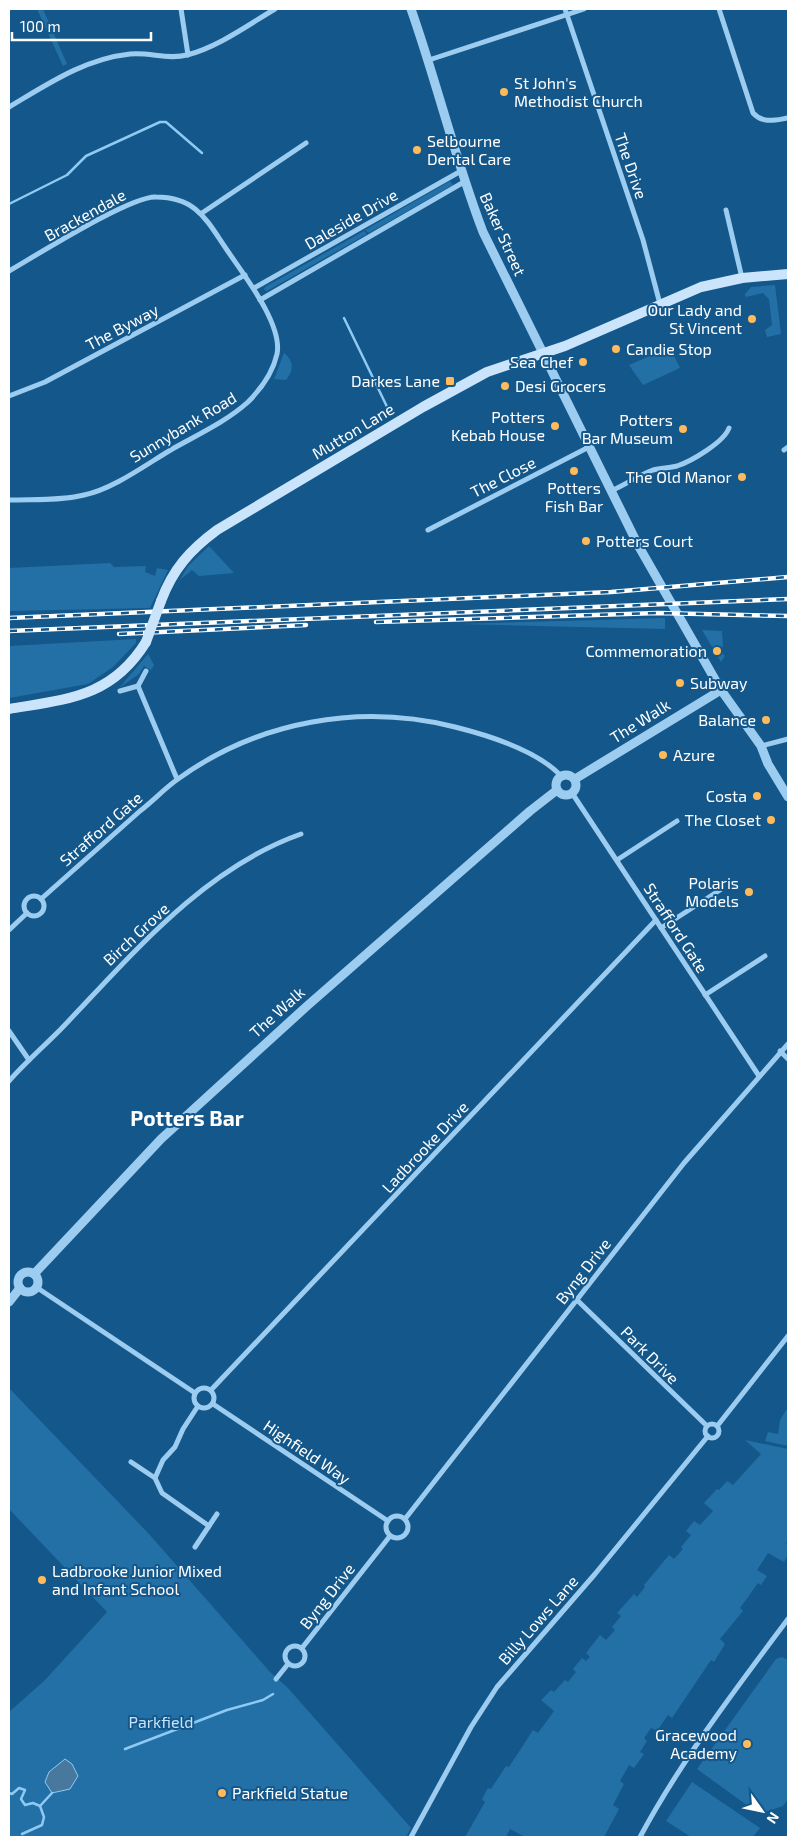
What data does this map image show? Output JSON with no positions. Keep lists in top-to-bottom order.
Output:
{
  "streets": {
    "main road": ["Mutton Lane"],
    "street": [
      "The Drive",
      "Brackendale",
      "Daleside Drive",
      "Baker Street",
      "The Byway",
      "Sunnybank Road",
      "The Close",
      "The Walk",
      "Strafford Gate",
      "Birch Grove",
      "Ladbrooke Drive",
      "Byng Drive",
      "Park Drive",
      "Highfield Way",
      "Billy Lows Lane"
    ]
  },
  "crossings": [
    ["The Drive", "Mutton Lane"],
    ["Brackendale", "Daleside Drive"],
    ["Brackendale", "The Byway"],
    ["Brackendale", "Sunnybank Road"],
    ["Daleside Drive", "Baker Street"],
    ["Daleside Drive", "Sunnybank Road"],
    ["Baker Street", "Mutton Lane"],
    ["The Walk", "Strafford Gate"],
    ["Strafford Gate", "Ladbrooke Drive"],
    ["Strafford Gate", "Byng Drive"],
    ["Ladbrooke Drive", "Highfield Way"],
    ["Byng Drive", "Park Drive"],
    ["Byng Drive", "Highfield Way"],
    ["Park Drive", "Billy Lows Lane"]
  ],
  "districts": ["Potters Bar"],
  "parks": ["Parkfield"],
  "places": {
    "other": [
      "St John's Methodist Church",
      "Selbourne Dental Care",
      "Our Lady and St Vincent",
      "Candie Stop",
      "Sea Chef",
      "Desi Grocers",
      "Potters Kebab House",
      "Potters Bar Museum",
      "Potters Fish Bar",
      "The Old Manor",
      "Potters Court",
      "Commemoration",
      "Subway",
      "Balance",
      "Azure",
      "Costa",
      "The Closet",
      "Polaris Models",
      "Ladbrooke Junior Mixed and Infant School",
      "Gracewood Academy",
      "Parkfield Statue"
    ],
    "transit": ["Darkes Lane"]
  },
  "scale_bar": "100 m",
  "north": "bottom right"
}
